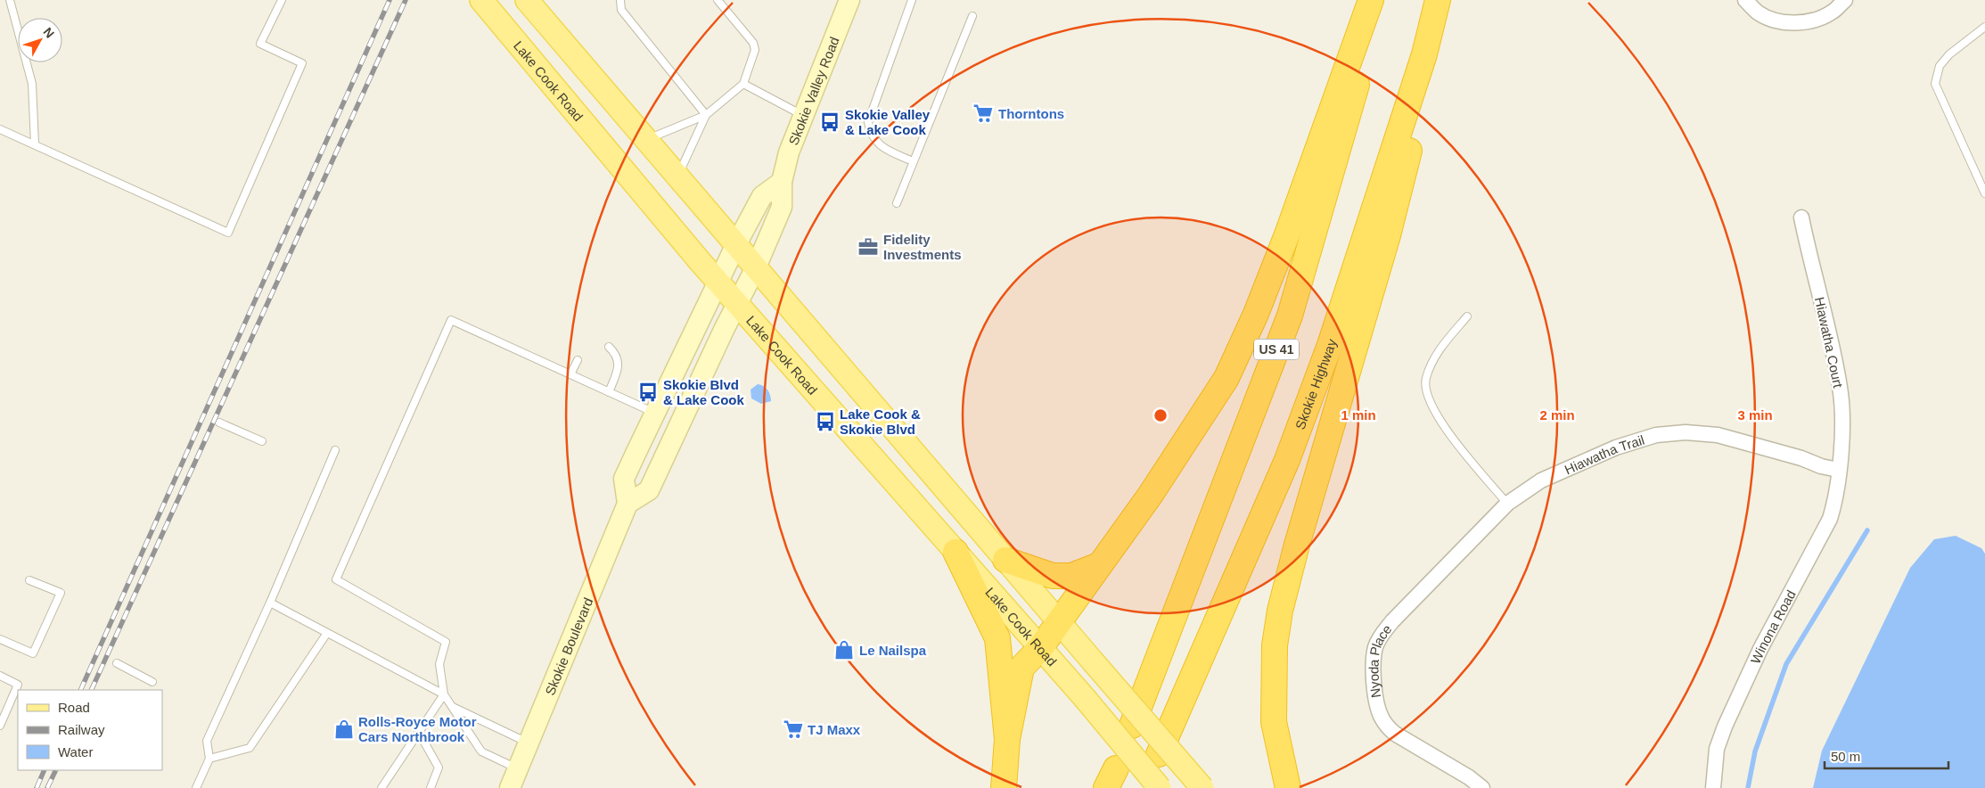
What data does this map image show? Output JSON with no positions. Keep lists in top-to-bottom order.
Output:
{
  "streets": {
    "highway": ["US 41", "Skokie Highway"],
    "main road": ["Lake Cook Road", "Skokie Valley Road", "Skokie Boulevard"],
    "street": [
      "Hiawatha Court",
      "Hiawatha Trail",
      "Winona Road",
      "Nyoda Place"
    ]
  },
  "crossings": [
    ["Lake Cook Road", "Skokie Valley Road"],
    ["Hiawatha Court", "Hiawatha Trail"],
    ["Hiawatha Court", "Winona Road"],
    ["Hiawatha Trail", "Winona Road"],
    ["Hiawatha Trail", "Nyoda Place"]
  ],
  "places": {
    "supermarket": ["Thorntons", "TJ Maxx"],
    "bus stop": ["Skokie Valley & Lake Cook", "Skokie Blvd & Lake Cook", "Lake Cook & Skokie Blvd"],
    "office": ["Fidelity Investments"],
    "shop": ["Le Nailspa", "Rolls-Royce Motor Cars Northbrook"]
  },
  "legend": ["Road", "Railway", "Water"],
  "scale_bar": "50 m",
  "north": "top right",
  "rings": ["1 min", "2 min", "3 min"]
}
